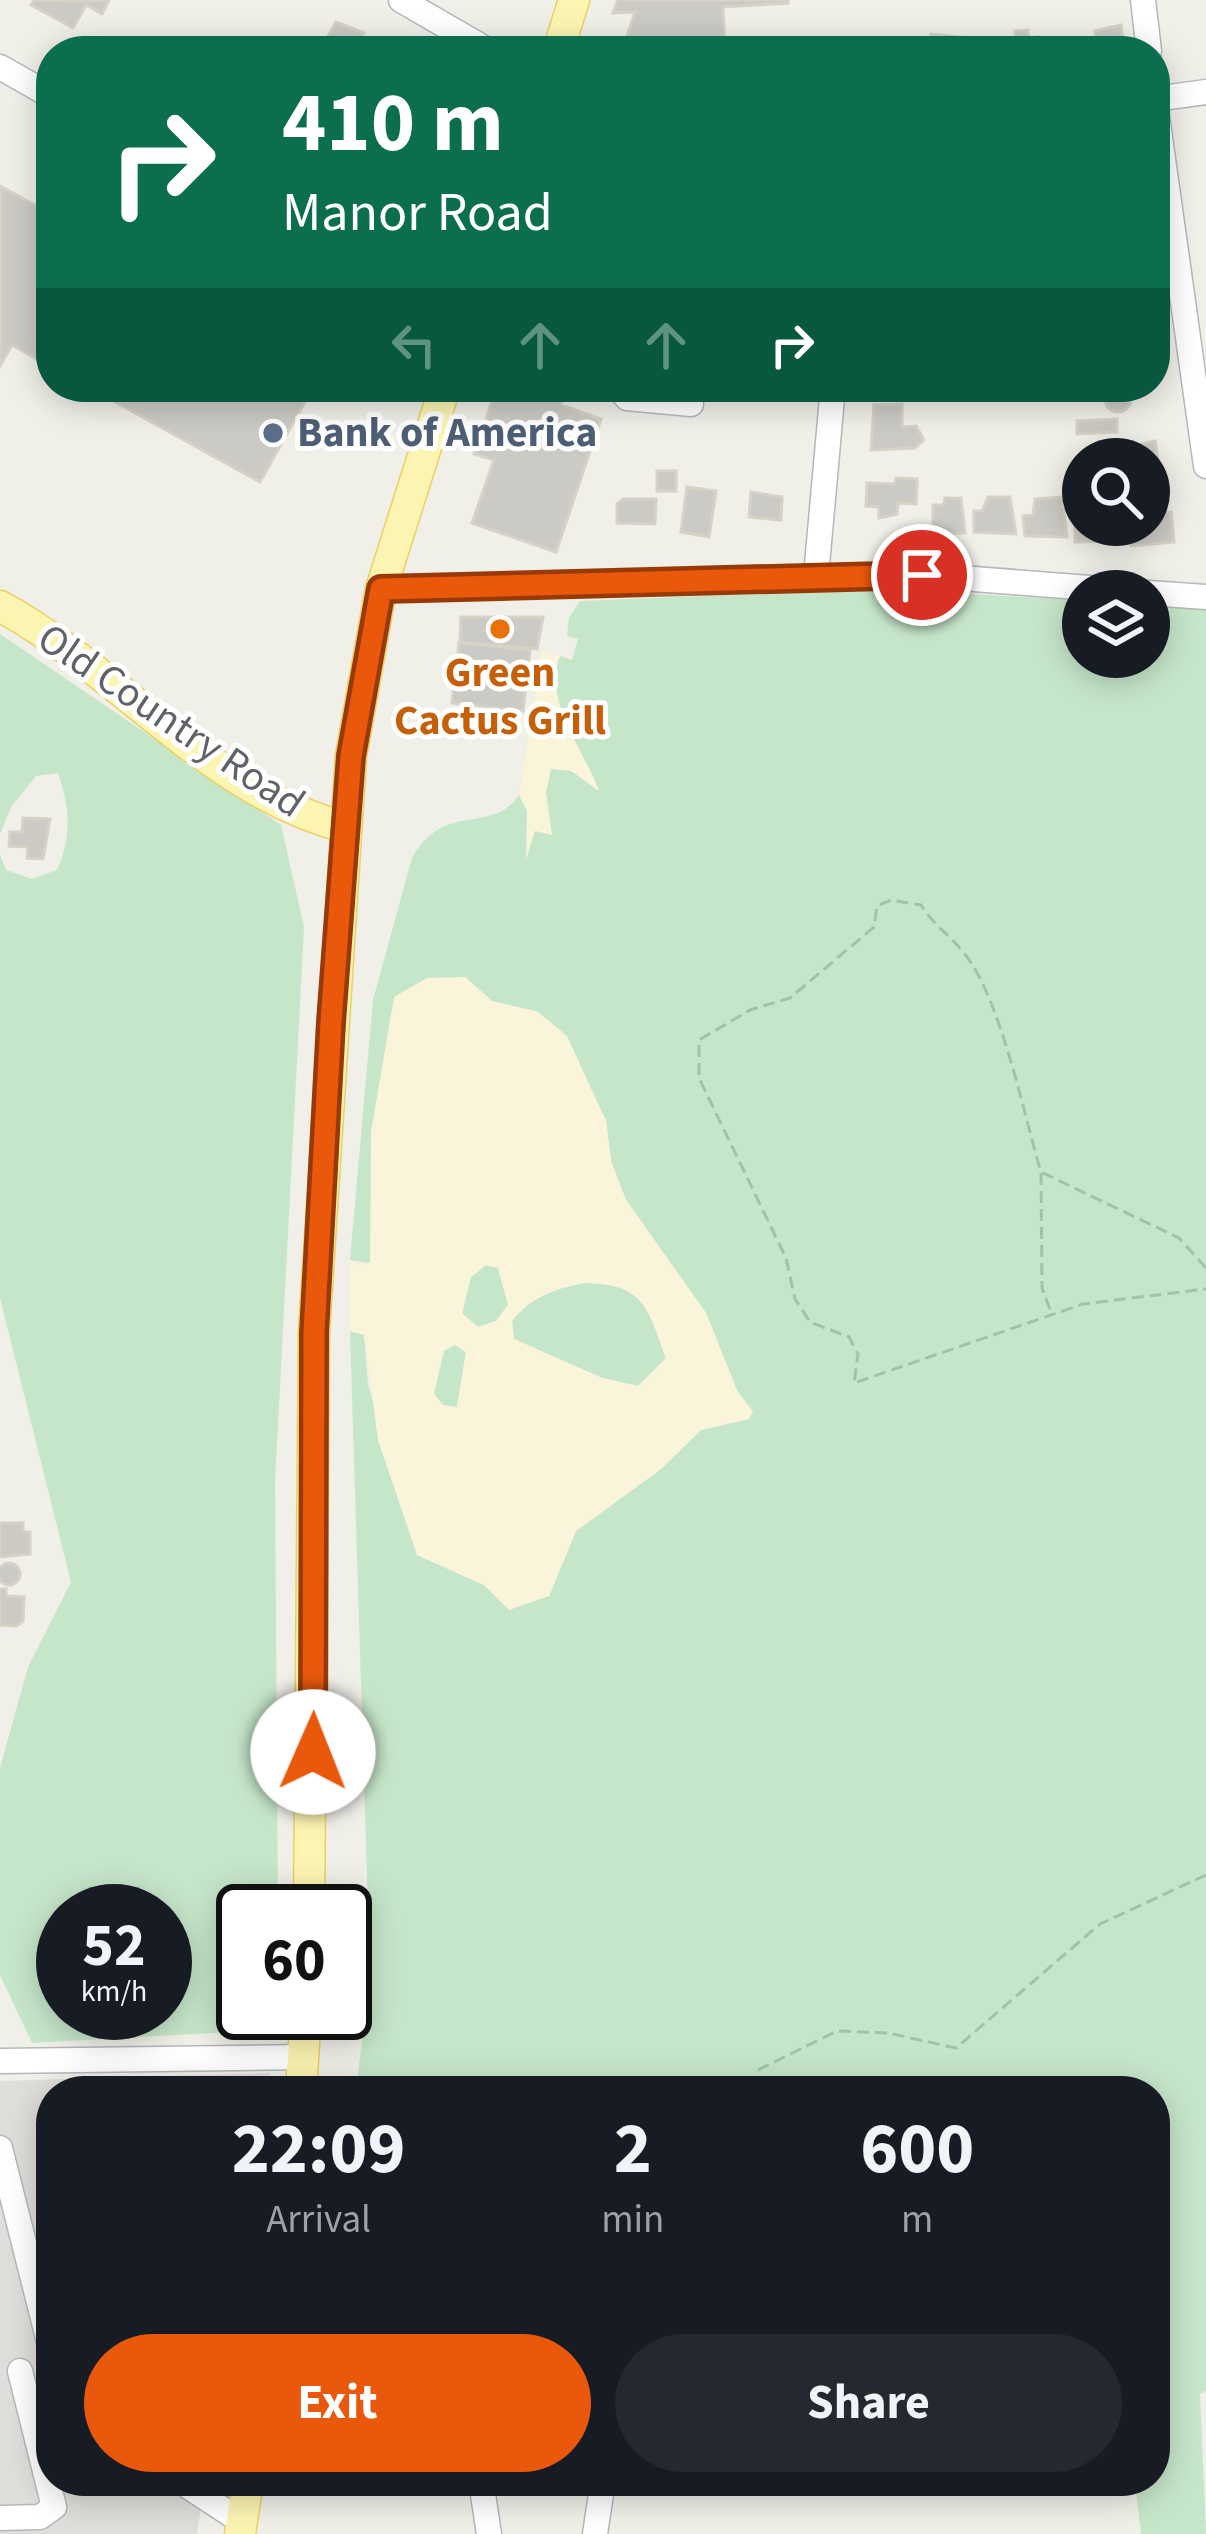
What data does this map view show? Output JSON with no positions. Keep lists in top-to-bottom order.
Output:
{
  "streets": {
    "main road": ["Old Country Road"]
  },
  "places": ["Bank of America", "Green Cactus Grill"],
  "page": {
    "turn": ["410 m", "Manor Road"],
    "speed": "52 km/h",
    "limit": "60",
    "eta": [
      "22:09",
      "Arrival",
      "2",
      "min",
      "600",
      "m"
    ],
    "buttons": ["Exit", "Share"]
  }
}
